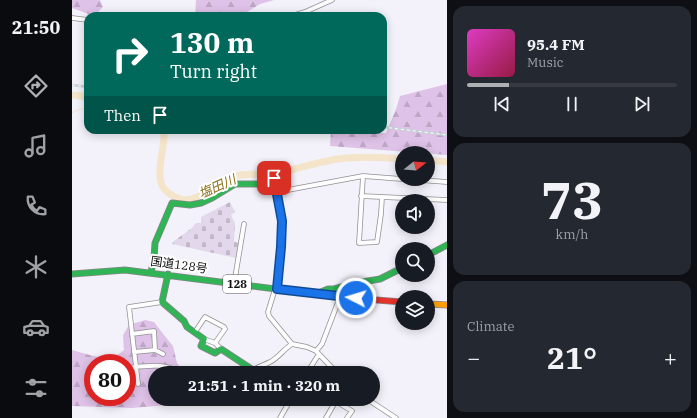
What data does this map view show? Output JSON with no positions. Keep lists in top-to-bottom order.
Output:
{
  "streets": {
    "main road": ["国道128号", "128"]
  },
  "water": ["塩田川"],
  "north": "right",
  "page": {
    "tabs": "21:50",
    "turn": ["130 m", "Turn right"],
    "song": ["95.4 FM", "Music"],
    "then": "Then",
    "tile": [
      ["73", "km/h"],
      "Climate"
    ],
    "heat": ["−", "21°", "+"],
    "limit": "80",
    "trip": "21:51 · 1 min · 320 m"
  }
}
